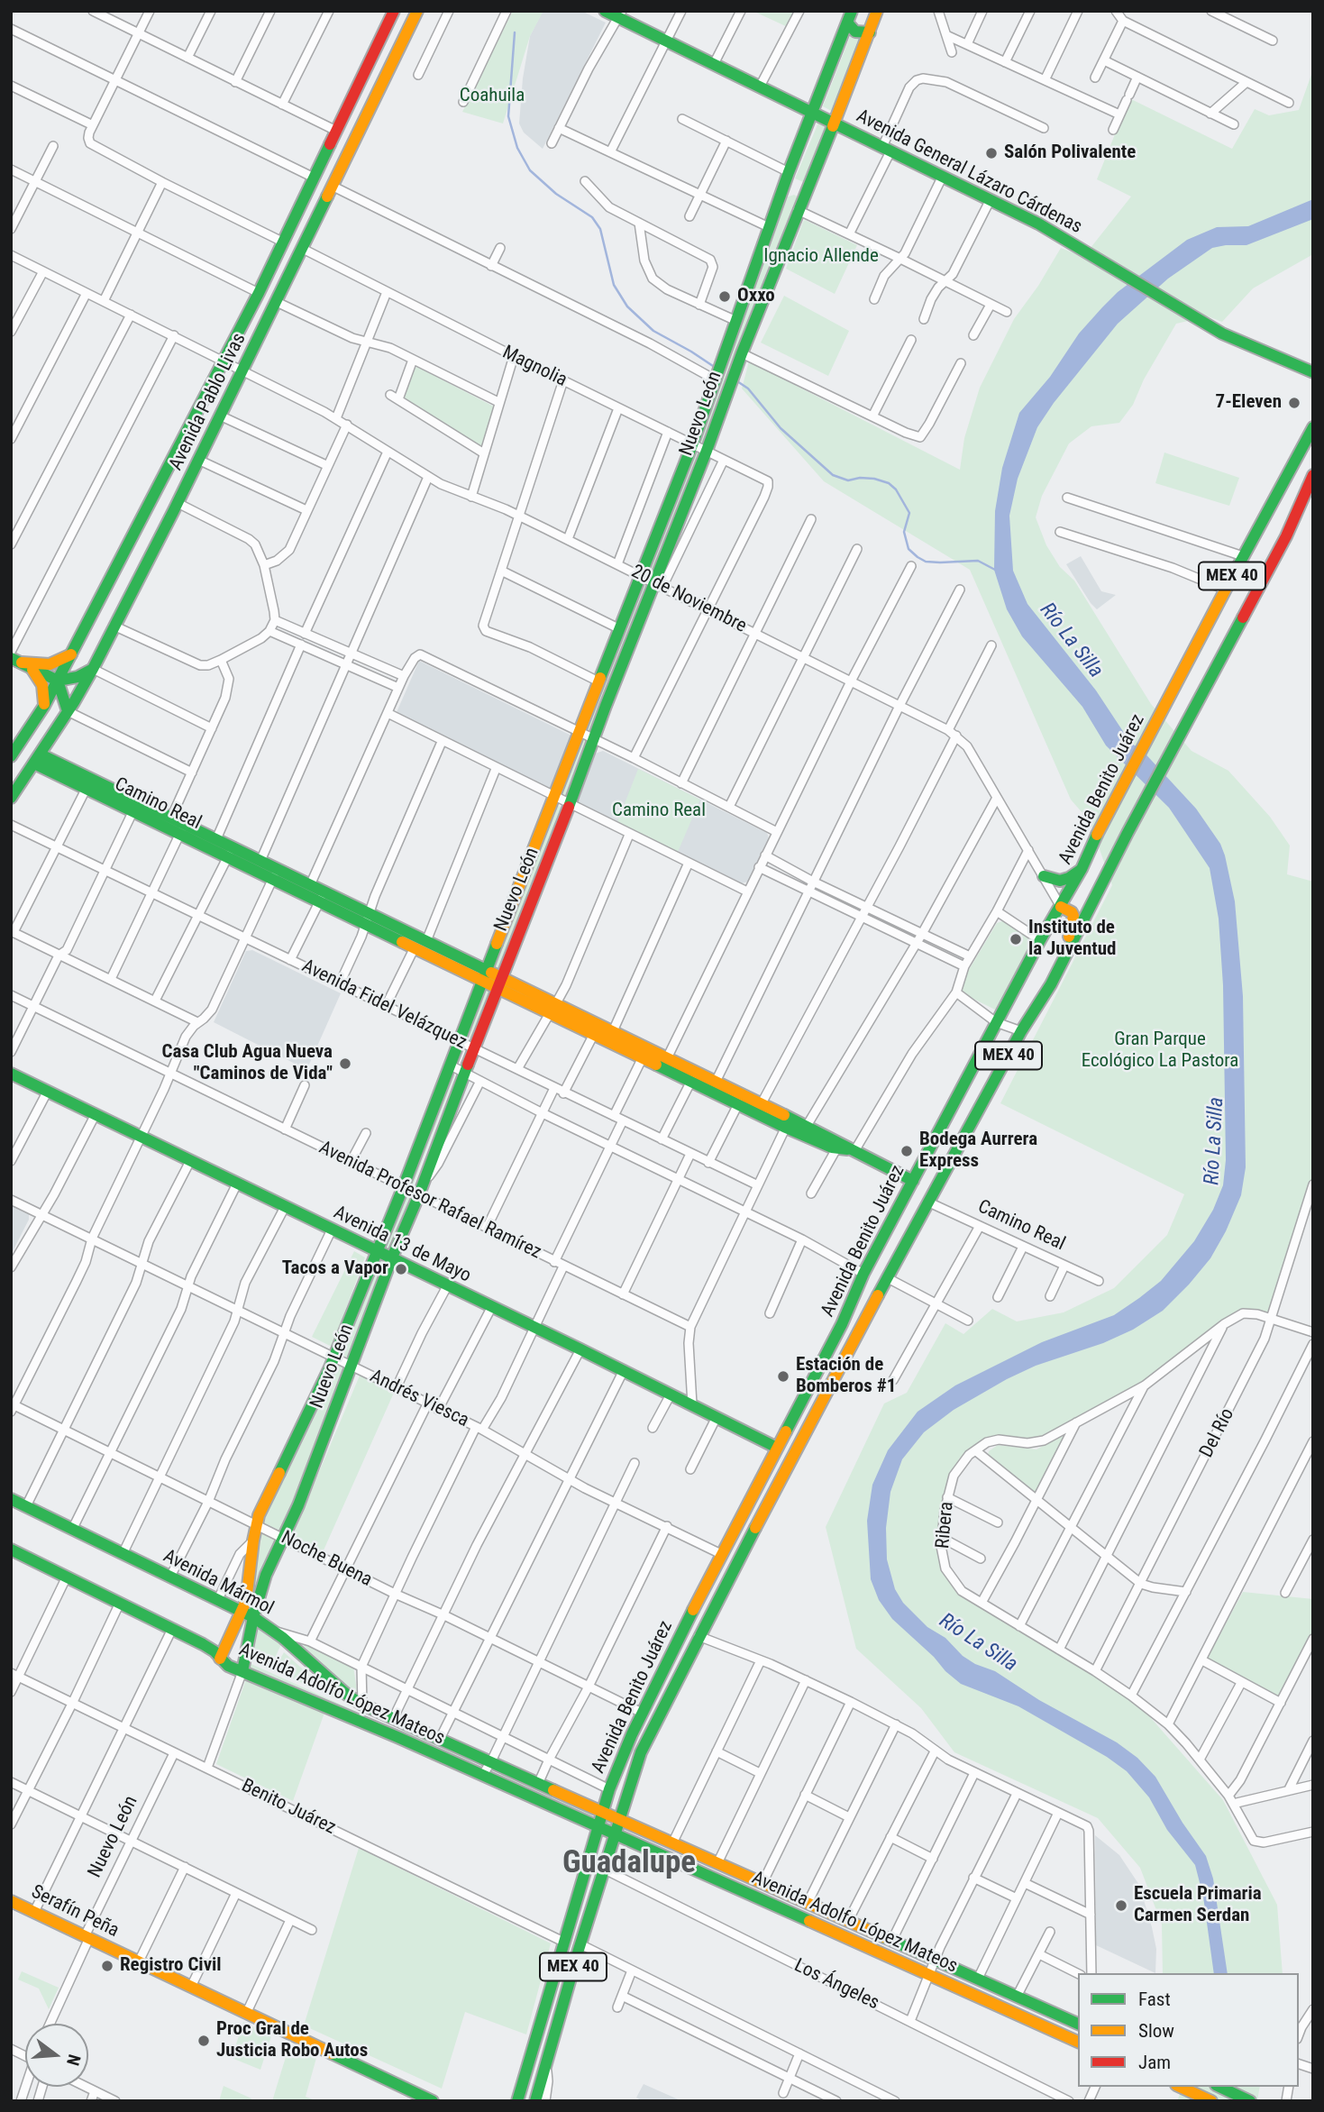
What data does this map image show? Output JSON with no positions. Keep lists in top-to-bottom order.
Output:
{
  "streets": {
    "street": [
      "Avenida General Lázaro Cárdenas",
      "Magnolia",
      "Avenida Pablo Livas",
      "Nuevo León",
      "MEX 40",
      "20 de Noviembre",
      "Avenida Benito Juárez",
      "Camino Real",
      "Avenida Fidel Velázquez",
      "Avenida Profesor Rafael Ramírez",
      "Avenida 13 de Mayo",
      "Andrés Viesca",
      "Del Río",
      "Ribera",
      "Noche Buena",
      "Avenida Mármol",
      "Avenida Adolfo López Mateos",
      "Benito Juárez",
      "Serafín Peña",
      "Los Ángeles"
    ]
  },
  "crossings": [
    ["Avenida General Lázaro Cárdenas", "Nuevo León"],
    ["Magnolia", "Avenida Pablo Livas"],
    ["Magnolia", "Nuevo León"],
    ["Magnolia", "20 de Noviembre"],
    ["Avenida Pablo Livas", "20 de Noviembre"],
    ["Avenida Pablo Livas", "Camino Real"],
    ["Nuevo León", "20 de Noviembre"],
    ["Nuevo León", "Camino Real"],
    ["Nuevo León", "Avenida Fidel Velázquez"],
    ["Nuevo León", "Avenida Profesor Rafael Ramírez"],
    ["Nuevo León", "Avenida 13 de Mayo"],
    ["Nuevo León", "Andrés Viesca"],
    ["Nuevo León", "Noche Buena"],
    ["Nuevo León", "Avenida Mármol"],
    ["Nuevo León", "Avenida Adolfo López Mateos"],
    ["Nuevo León", "Benito Juárez"],
    ["Nuevo León", "Serafín Peña"],
    ["20 de Noviembre", "Avenida Benito Juárez"],
    ["Avenida Benito Juárez", "Camino Real"],
    ["Avenida Benito Juárez", "Avenida 13 de Mayo"],
    ["Avenida Benito Juárez", "Andrés Viesca"],
    ["Avenida Benito Juárez", "Noche Buena"],
    ["Avenida Benito Juárez", "Avenida Mármol"],
    ["Avenida Benito Juárez", "Avenida Adolfo López Mateos"],
    ["Avenida Benito Juárez", "Benito Juárez"],
    ["Avenida Benito Juárez", "Los Ángeles"],
    ["Del Río", "Ribera"],
    ["Avenida Mármol", "Avenida Adolfo López Mateos"]
  ],
  "districts": ["Guadalupe"],
  "water": ["Río La Silla"],
  "parks": [
    "Coahuila",
    "Ignacio Allende",
    "Camino Real",
    "Gran Parque Ecológico La Pastora"
  ],
  "places": [
    "Salón Polivalente",
    "Oxxo",
    "7-Eleven",
    "Instituto de la Juventud",
    "Casa Club Agua Nueva \"Caminos de Vida\"",
    "Bodega Aurrera Express",
    "Tacos a Vapor",
    "Estación de Bomberos #1",
    "Escuela Primaria Carmen Serdan",
    "Registro Civil",
    "Proc Gral de Justicia Robo Autos"
  ],
  "legend": ["Fast", "Slow", "Jam"],
  "north": "right"
}
